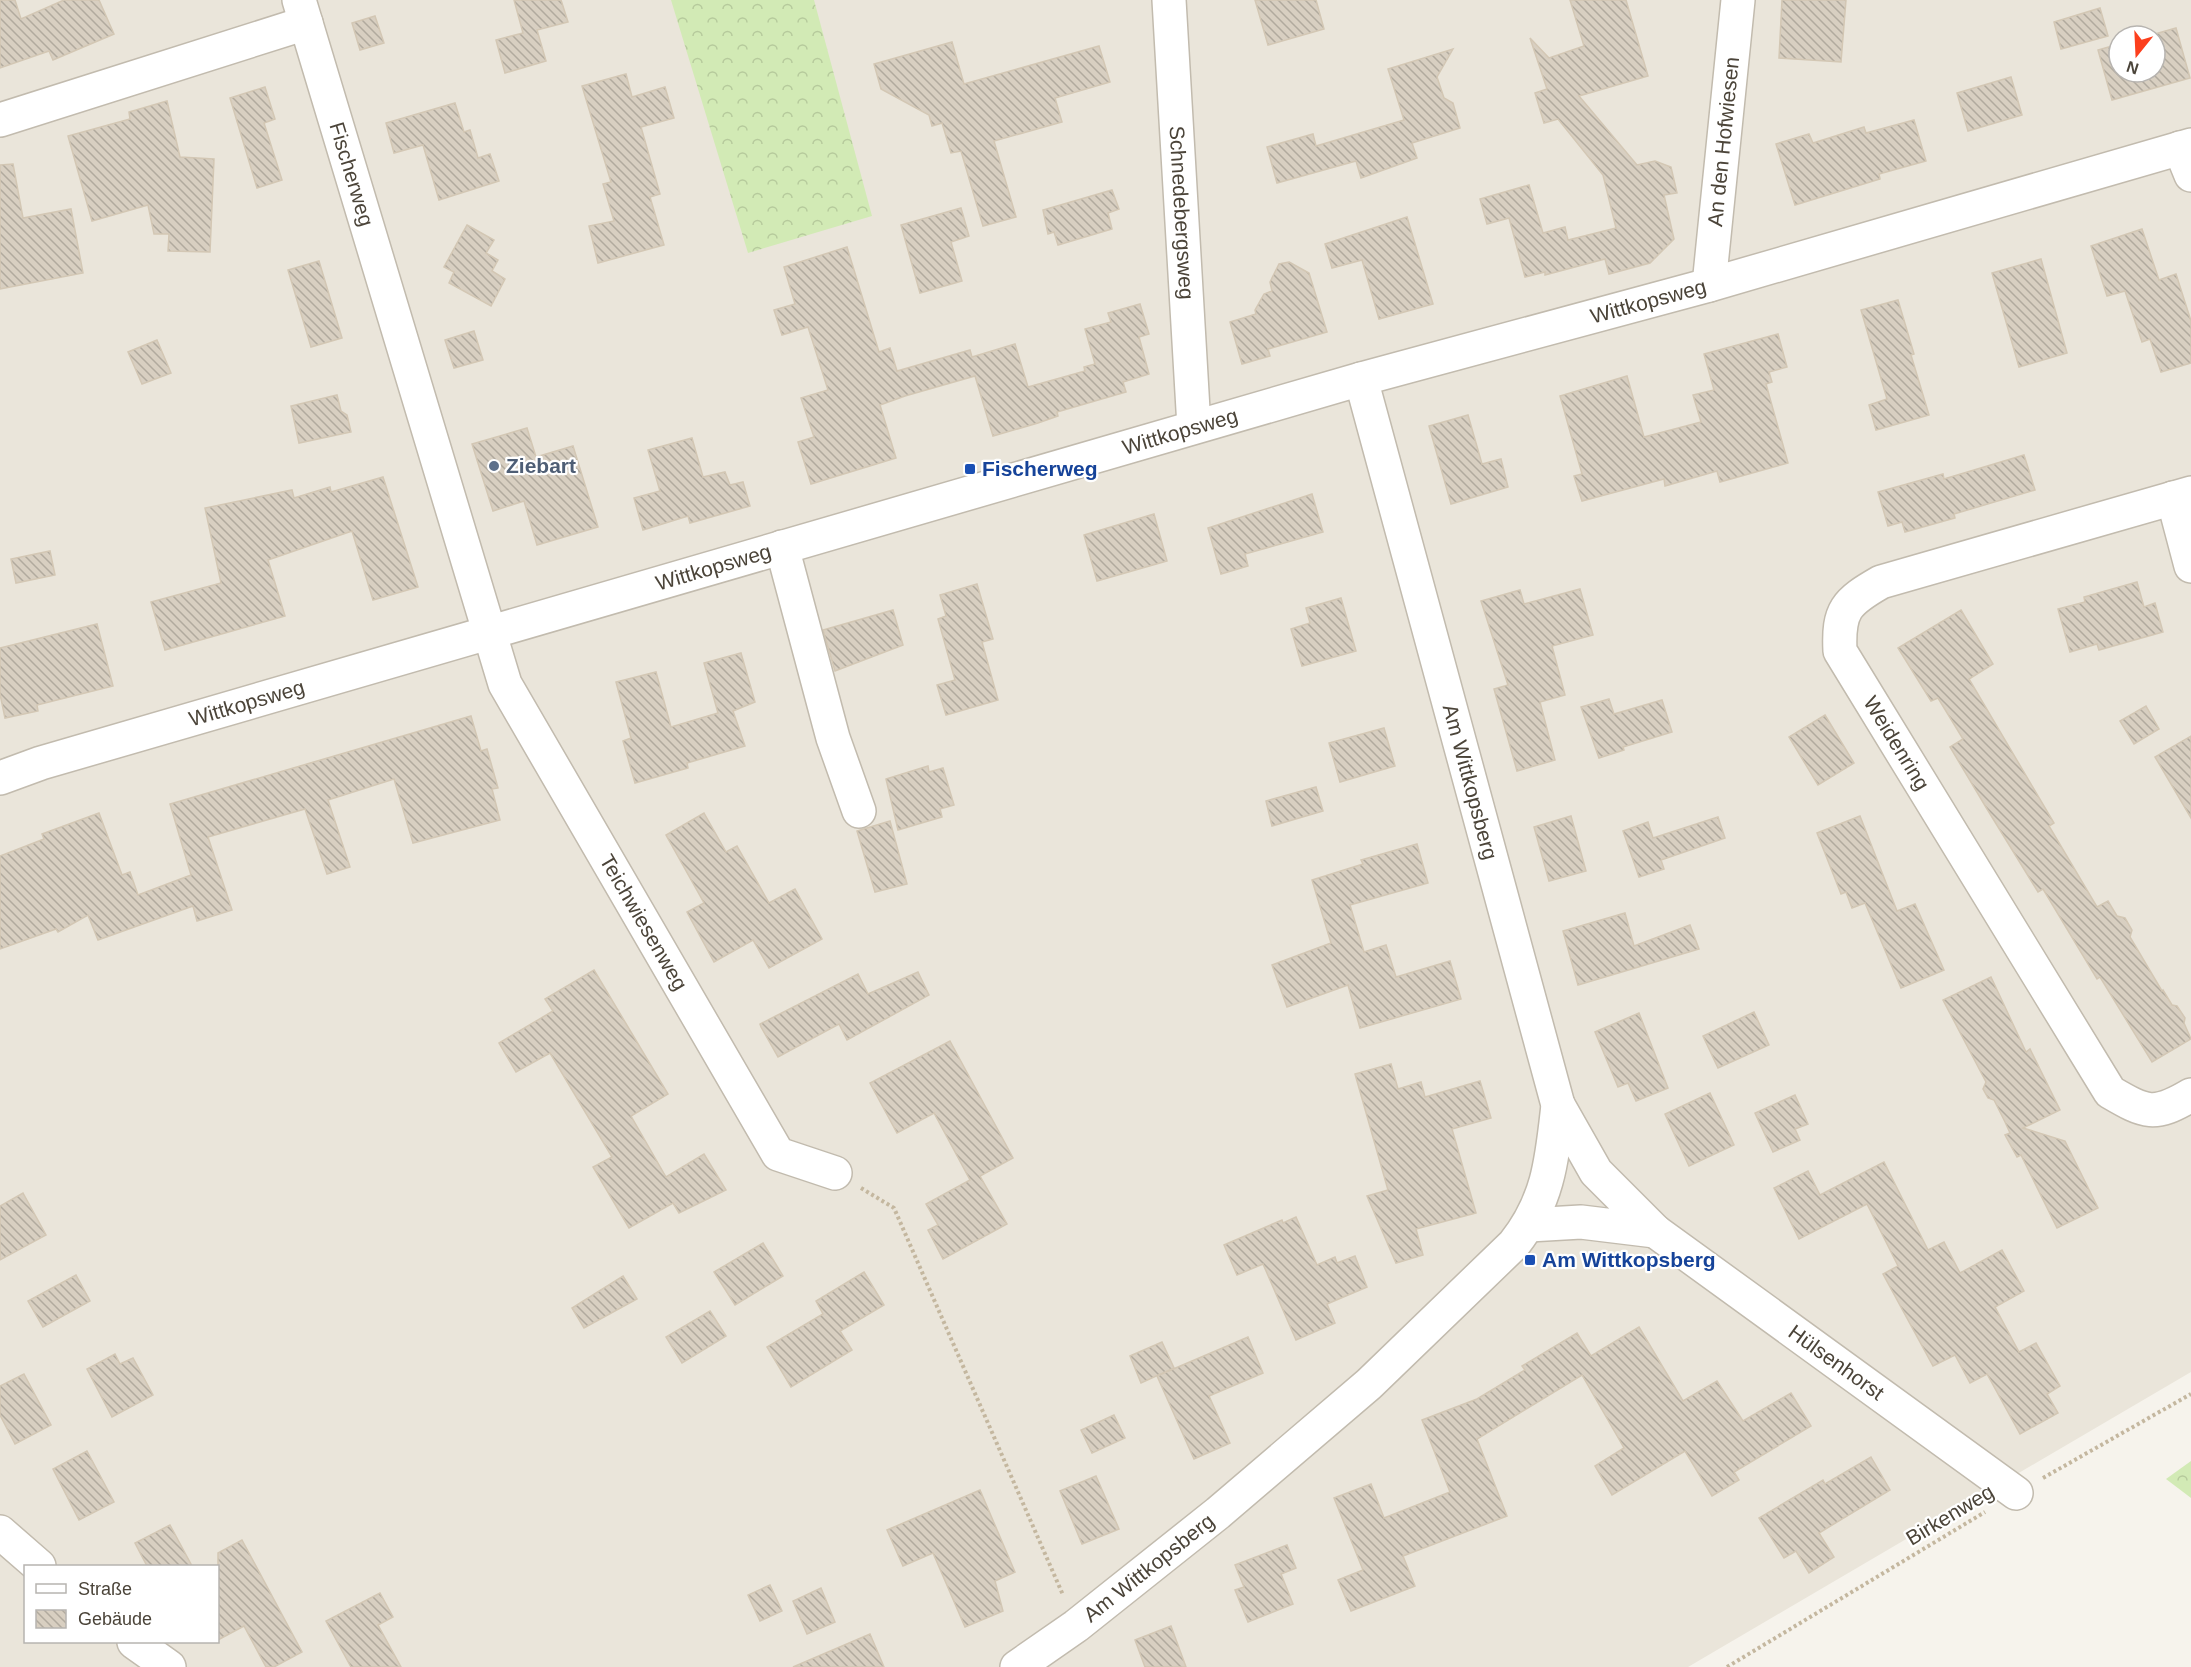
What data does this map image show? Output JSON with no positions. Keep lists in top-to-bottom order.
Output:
{
  "streets": {
    "street": [
      "An den Hofwiesen",
      "Fischerweg",
      "Schnedebergsweg",
      "Wittkopsweg",
      "Weidenring",
      "Am Wittkopsberg",
      "Teichwiesenweg",
      "Hülsenhorst"
    ],
    "path": ["Birkenweg"]
  },
  "crossings": [
    ["An den Hofwiesen", "Wittkopsweg"],
    ["Fischerweg", "Wittkopsweg"],
    ["Fischerweg", "Teichwiesenweg"],
    ["Schnedebergsweg", "Wittkopsweg"],
    ["Wittkopsweg", "Am Wittkopsberg"],
    ["Wittkopsweg", "Teichwiesenweg"],
    ["Am Wittkopsberg", "Hülsenhorst"],
    ["Hülsenhorst", "Birkenweg"]
  ],
  "places": {
    "other": ["Ziebart"],
    "transit": ["Fischerweg", "Am Wittkopsberg"]
  },
  "legend": ["Straße", "Gebäude"],
  "north": "bottom"
}
